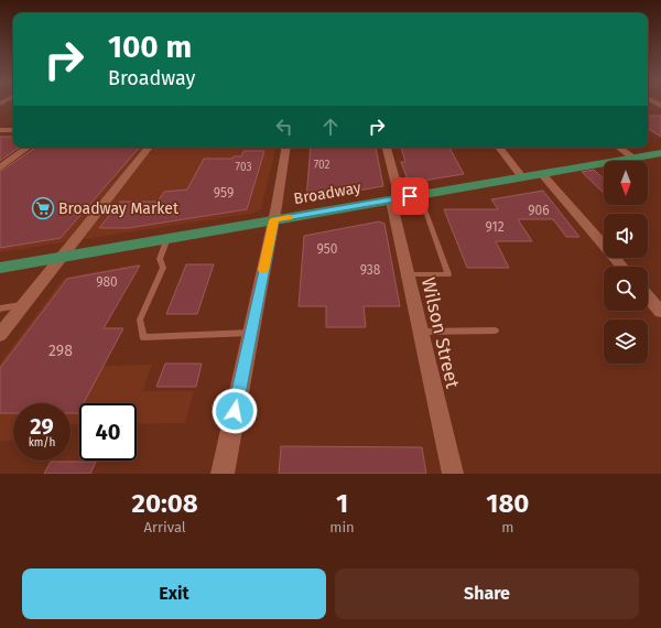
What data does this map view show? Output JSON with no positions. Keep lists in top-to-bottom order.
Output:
{
  "streets": {
    "main road": ["Broadway"],
    "street": ["Wilson Street"]
  },
  "crossings": [
    ["Broadway", "Wilson Street"]
  ],
  "places": {
    "supermarket": ["Broadway Market"]
  },
  "house_numbers": [
    "702",
    "703",
    "959",
    "906",
    "912",
    "950",
    "938",
    "980",
    "298"
  ],
  "north": "bottom",
  "page": {
    "turn": ["100 m", "Broadway"],
    "speed": "29 km/h",
    "limit": "40",
    "eta": [
      "20:08",
      "Arrival",
      "1",
      "min",
      "180",
      "m"
    ],
    "buttons": ["Exit", "Share"]
  }
}
